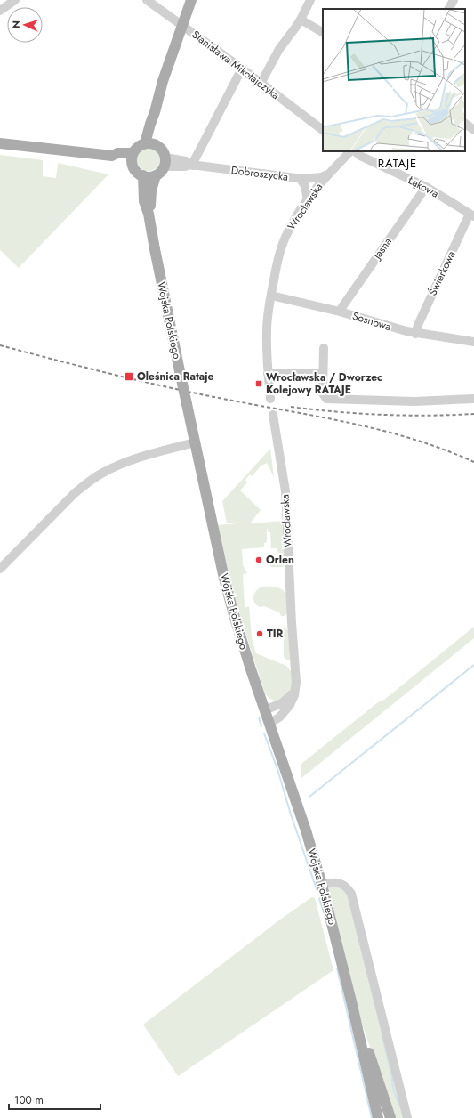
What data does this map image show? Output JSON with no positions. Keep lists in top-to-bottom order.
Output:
{
  "streets": {
    "main road": ["Wojska Polskiego"],
    "street": [
      "Stanisława Mikołajczyka",
      "Dobroszycka",
      "Łąkowa",
      "Wrocławska",
      "Jasna",
      "Świerkowa",
      "Sosnowa"
    ]
  },
  "crossings": [
    ["Dobroszycka", "Wrocławska"],
    ["Dobroszycka", "Wojska Polskiego"],
    ["Łąkowa", "Wrocławska"],
    ["Łąkowa", "Jasna"],
    ["Łąkowa", "Świerkowa"],
    ["Wrocławska", "Wojska Polskiego"],
    ["Wrocławska", "Sosnowa"],
    ["Jasna", "Sosnowa"],
    ["Świerkowa", "Sosnowa"]
  ],
  "districts": ["RATAJE"],
  "places": {
    "transit": ["Oleśnica Rataje", "Wrocławska / Dworzec Kolejowy RATAJE"],
    "other": ["Orlen", "TIR"]
  },
  "scale_bar": "100 m",
  "north": "left"
}
